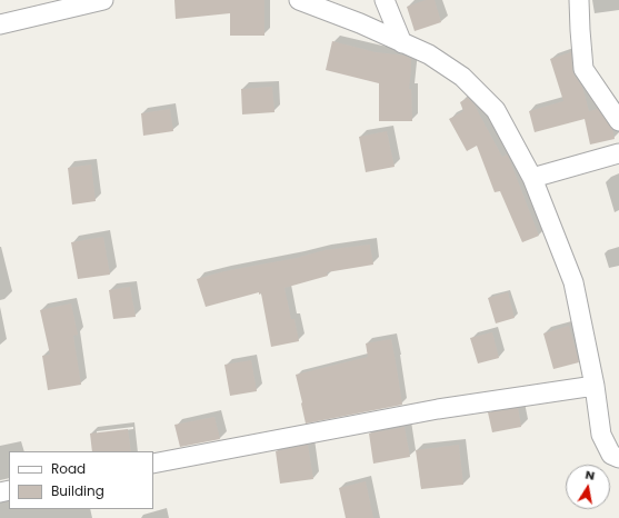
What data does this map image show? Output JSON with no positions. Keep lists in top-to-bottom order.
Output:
{
  "legend": ["Road", "Building"],
  "north": "top"
}
